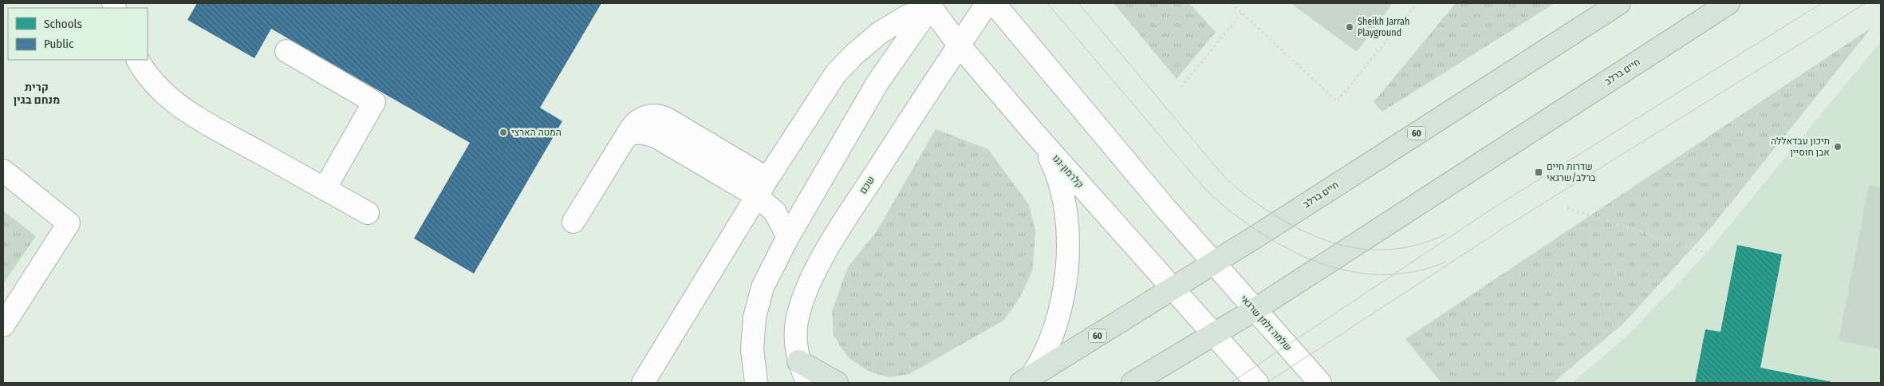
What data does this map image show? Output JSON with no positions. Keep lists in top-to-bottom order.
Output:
{
  "streets": {
    "highway": ["חיים ברלב", "60"],
    "street": ["קלרמון-גנו", "שכם", "שלמה זלמן שרגאי"]
  },
  "crossings": [
    ["חיים ברלב", "קלרמון-גנו"],
    ["חיים ברלב", "שלמה זלמן שרגאי"],
    ["קלרמון-גנו", "שכם"]
  ],
  "districts": ["קרית מנחם בגין"],
  "places": {
    "other": ["Sheikh Jarrah Playground", "המטה הארצי", "תיכון עבדאללה אבן חוסיין"],
    "transit": ["שדרות חיים ברלב/שרגאי"]
  },
  "legend": ["Schools", "Public"]
}
